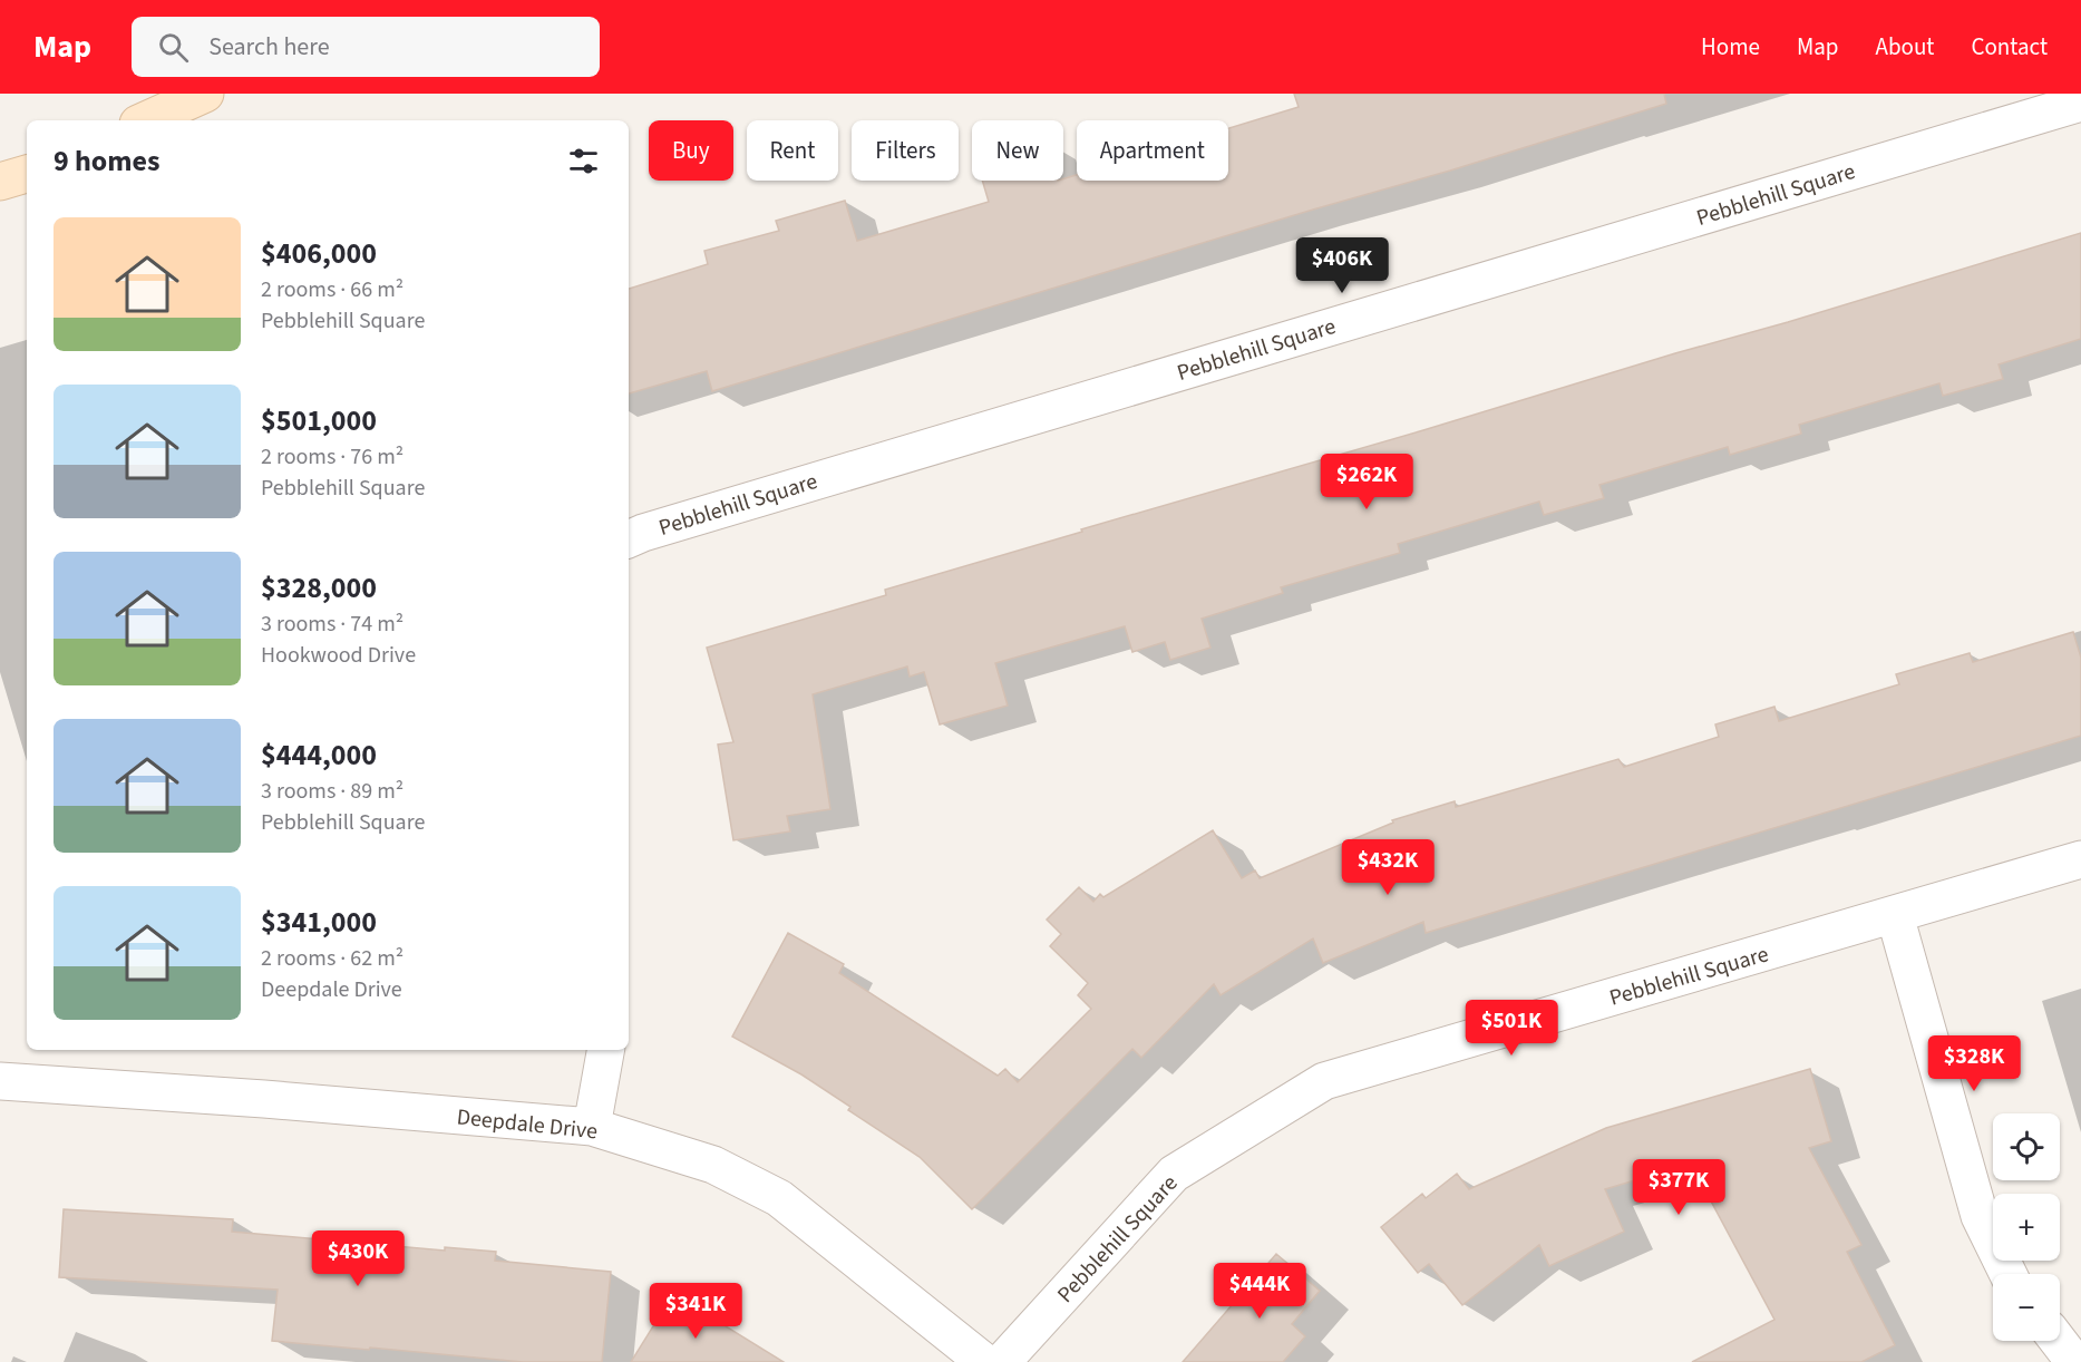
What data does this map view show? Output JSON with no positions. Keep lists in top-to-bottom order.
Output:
{
  "streets": {
    "street": ["Pebblehill Square", "Deepdale Drive"]
  },
  "page": {
    "header": "Map",
    "search": "Search here",
    "nav": [
      "Home",
      "Map",
      "About",
      "Contact"
    ],
    "chip": [
      "Buy",
      "Rent",
      "Filters",
      "New",
      "Apartment"
    ],
    "heading": "9 homes",
    "list": [
      {
        "name": "$406,000",
        "note": "2 rooms · 66 m² · Pebblehill Square"
      },
      {
        "name": "$501,000",
        "note": "2 rooms · 76 m² · Pebblehill Square"
      },
      {
        "name": "$328,000",
        "note": "3 rooms · 74 m² · Hookwood Drive"
      },
      {
        "name": "$444,000",
        "note": "3 rooms · 89 m² · Pebblehill Square"
      },
      {
        "name": "$341,000",
        "note": "2 rooms · 62 m² · Deepdale Drive"
      }
    ],
    "price": [
      "$406K",
      "$262K",
      "$432K",
      "$501K",
      "$328K",
      "$377K",
      "$430K",
      "$444K",
      "$341K"
    ],
    "map_buttons": ["+", "−"]
  }
}
